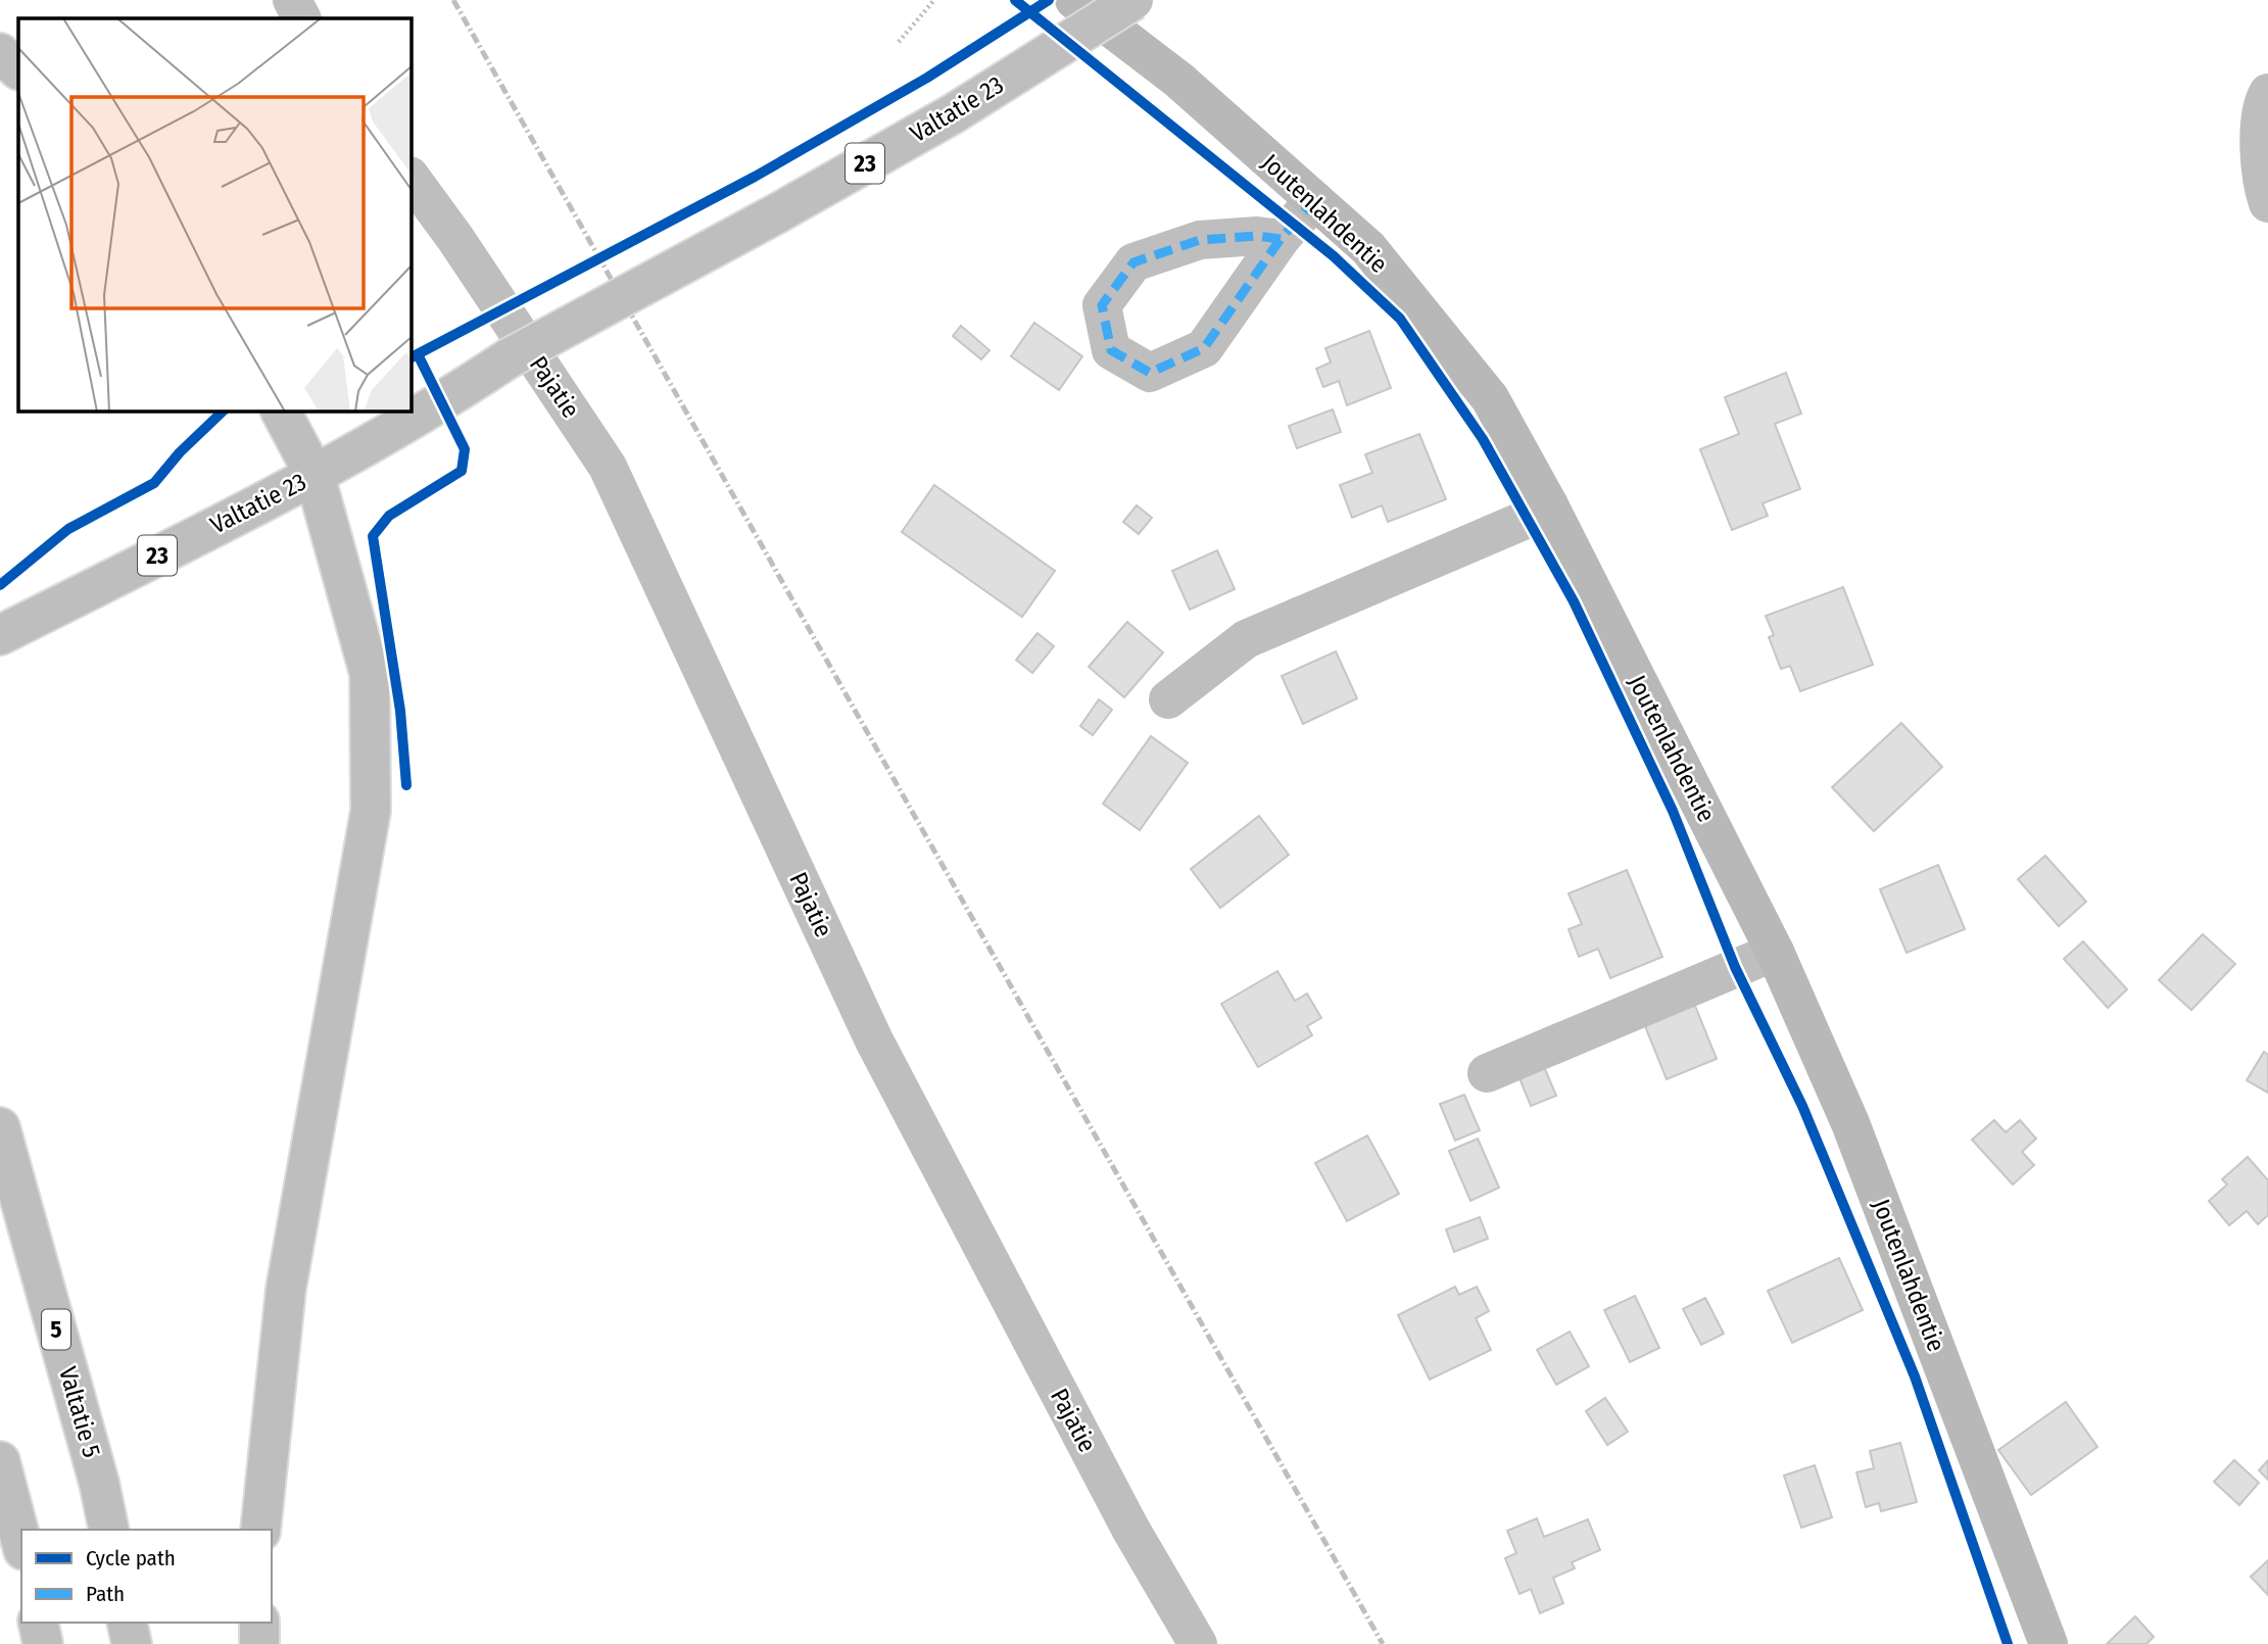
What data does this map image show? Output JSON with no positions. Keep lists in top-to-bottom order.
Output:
{
  "streets": {
    "main road": [
      "Valtatie 23",
      "23",
      "Pajatie",
      "5",
      "Valtatie 5"
    ],
    "street": ["Joutenlahdentie"]
  },
  "legend": ["Cycle path", "Path"]
}
